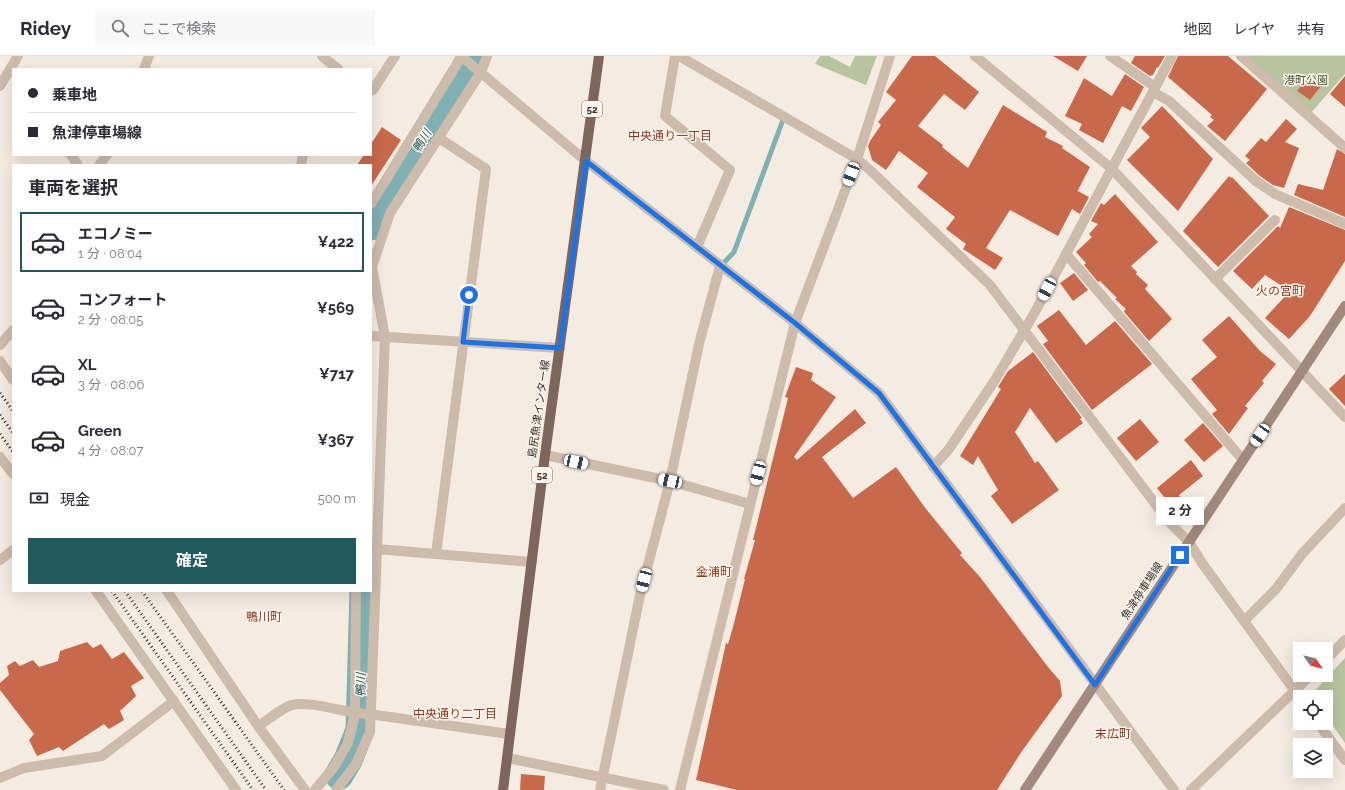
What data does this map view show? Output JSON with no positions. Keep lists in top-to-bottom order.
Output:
{
  "streets": {
    "main road": ["52", "島尻魚津インター線", "魚津停車場線"]
  },
  "districts": [
    "中央通り一丁目",
    "火の宮町",
    "金浦町",
    "鴨川町",
    "中央通り二丁目",
    "末広町"
  ],
  "water": ["鴨川"],
  "parks": ["港町公園"],
  "north": "bottom right",
  "page": {
    "header": "Ridey",
    "search": "ここで検索",
    "nav": ["地図", "レイヤ", "共有"],
    "banner": ["乗車地", "魚津停車場線"],
    "heading": "車両を選択",
    "list": [
      {
        "name": "エコノミー",
        "note": "1 分 · 08:04",
        "value": "¥422"
      },
      {
        "name": "コンフォート",
        "note": "2 分 · 08:05",
        "value": "¥569"
      },
      {
        "name": "XL",
        "note": "3 分 · 08:06",
        "value": "¥717"
      },
      {
        "name": "Green",
        "note": "4 分 · 08:07",
        "value": "¥367"
      }
    ],
    "pay": ["現金", "500 m"],
    "bubble": "2 分",
    "buttons": "確定"
  }
}
